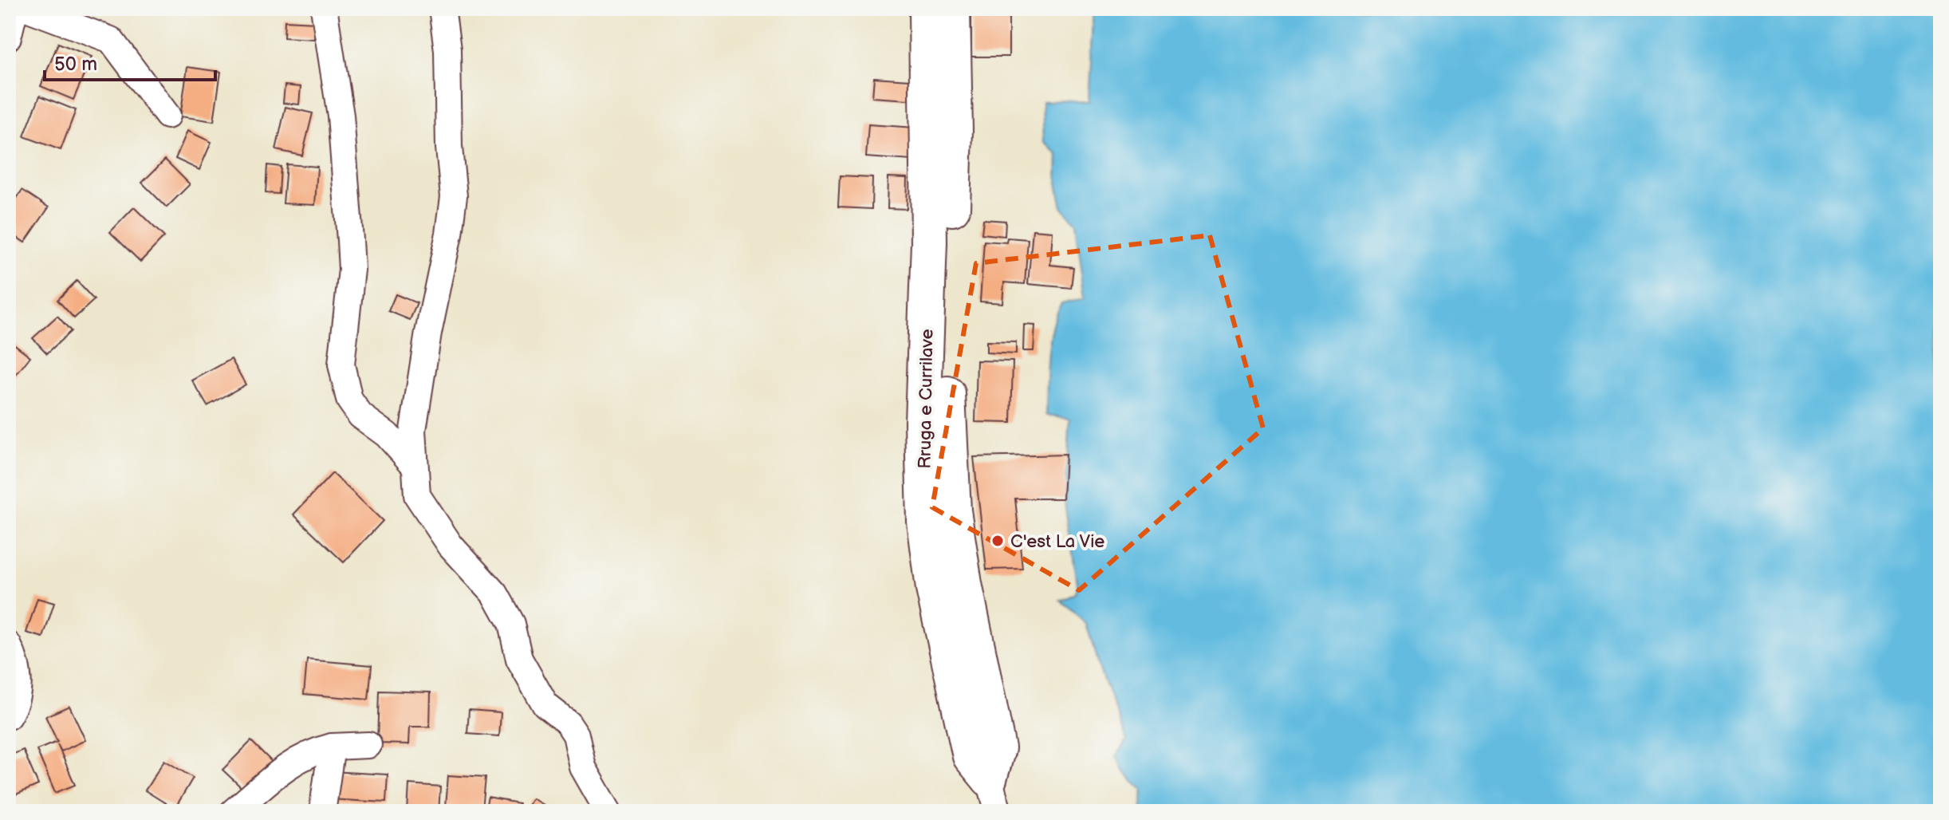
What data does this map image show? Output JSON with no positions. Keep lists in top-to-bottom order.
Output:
{
  "streets": {
    "main road": ["Rruga e Currilave"]
  },
  "places": ["C'est La Vie"],
  "scale_bar": "50 m"
}
